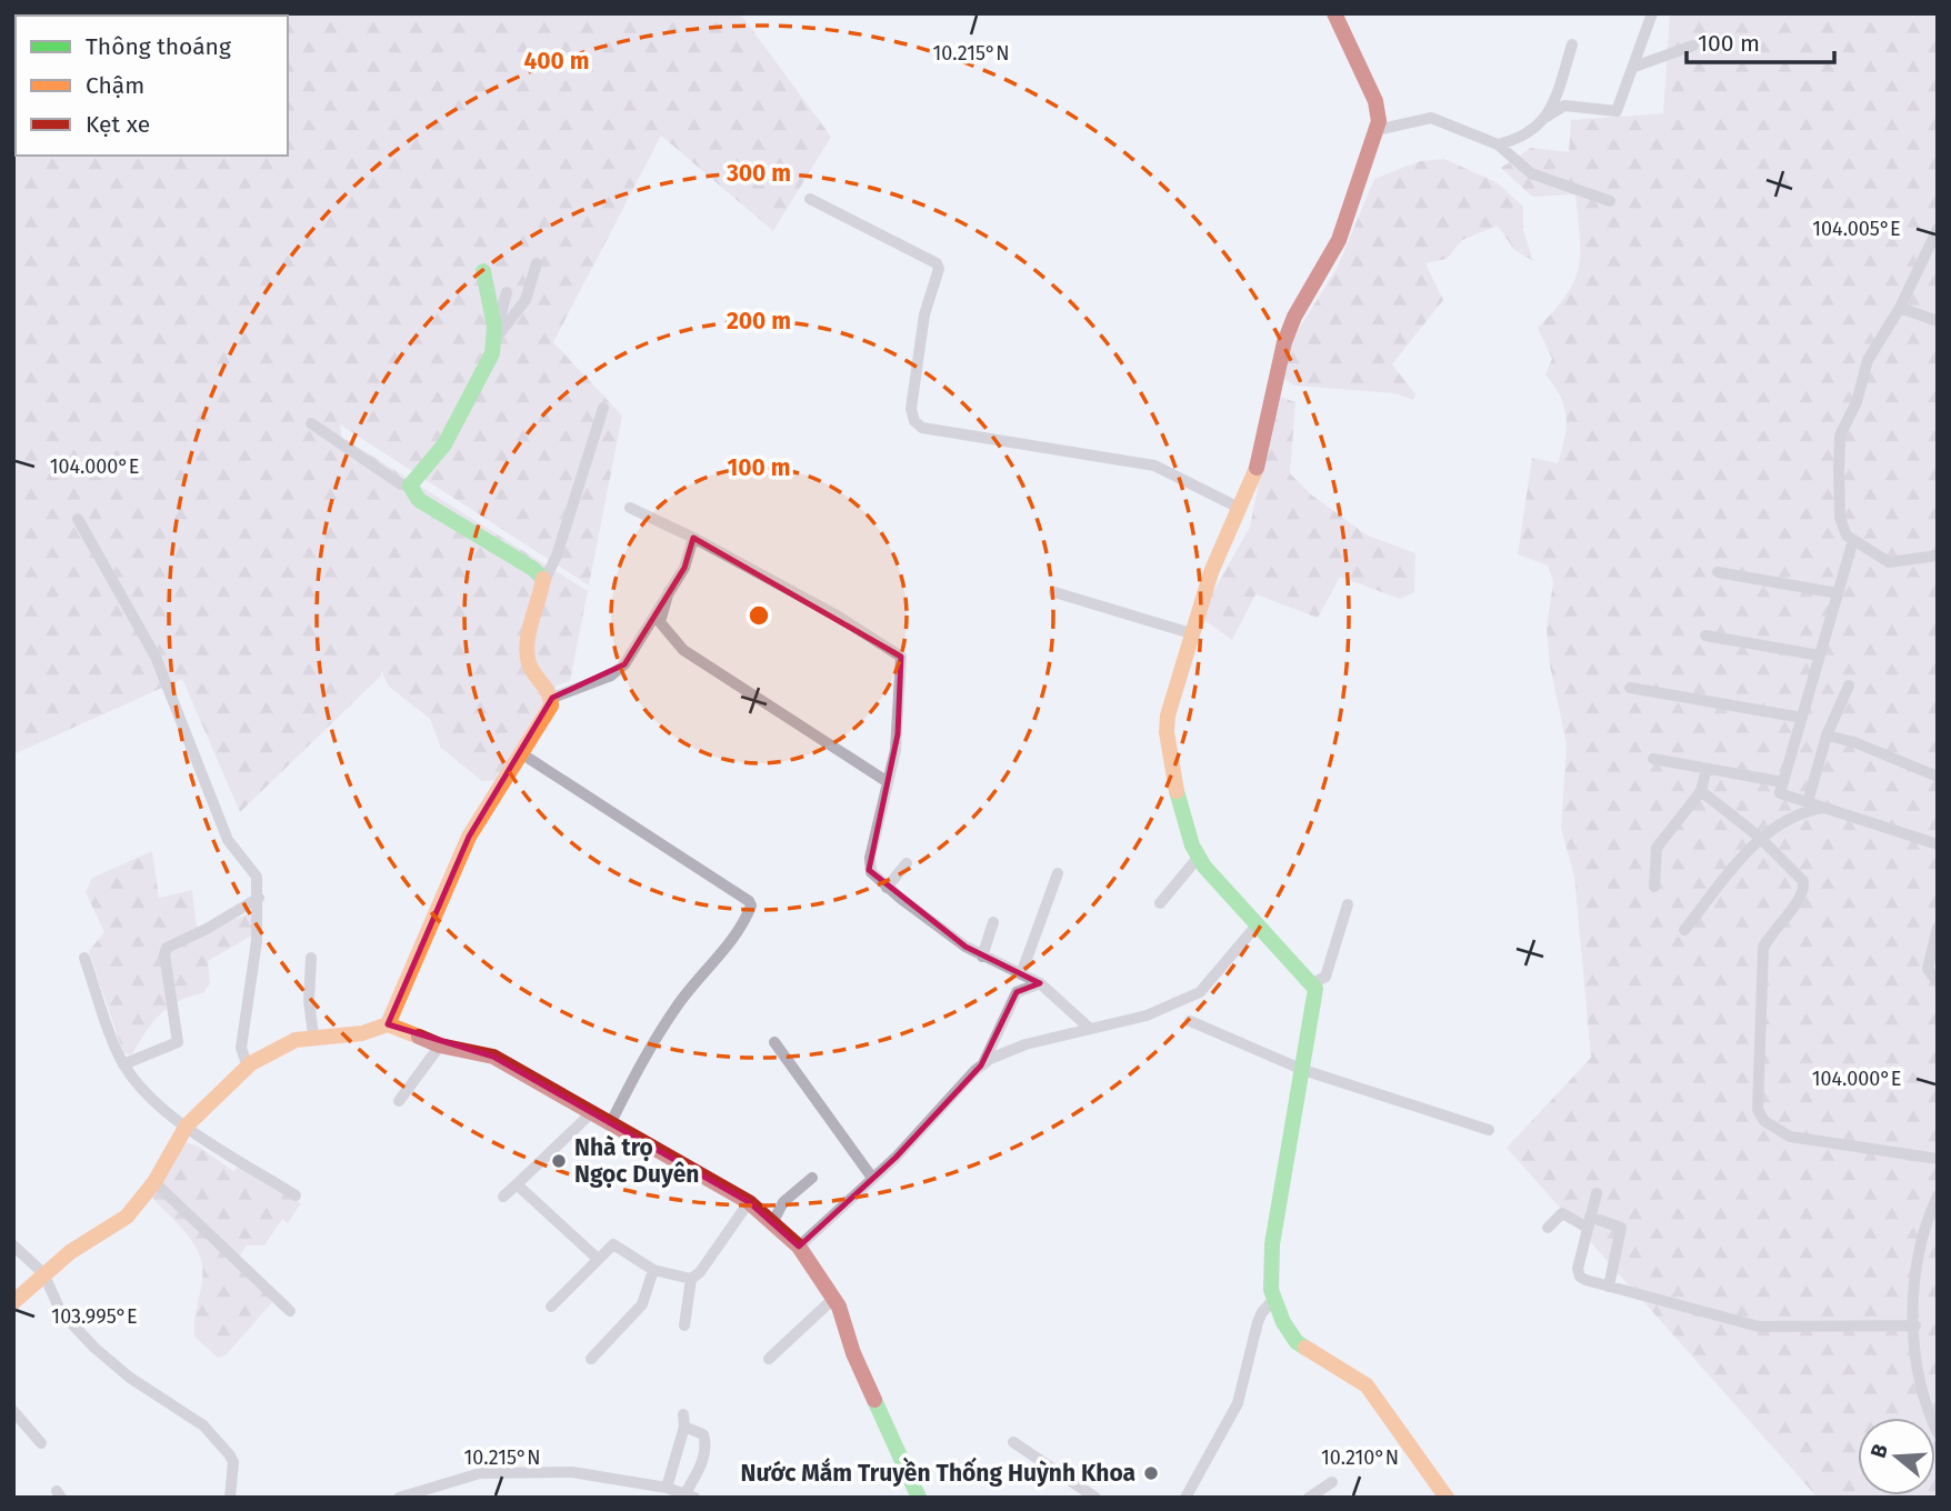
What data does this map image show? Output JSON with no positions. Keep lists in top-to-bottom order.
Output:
{
  "places": ["Nhà trọ Ngọc Duyên", "Nước Mắm Truyền Thống Huỳnh Khoa"],
  "legend": ["Thông thoáng", "Chậm", "Kẹt xe"],
  "scale_bar": "100 m",
  "north": "left",
  "coordinates": [
    "10.215°N",
    "104.005°E",
    "104.000°E",
    "103.995°E",
    "10.210°N"
  ],
  "rings": [
    "400 m",
    "300 m",
    "200 m",
    "100 m"
  ]
}
